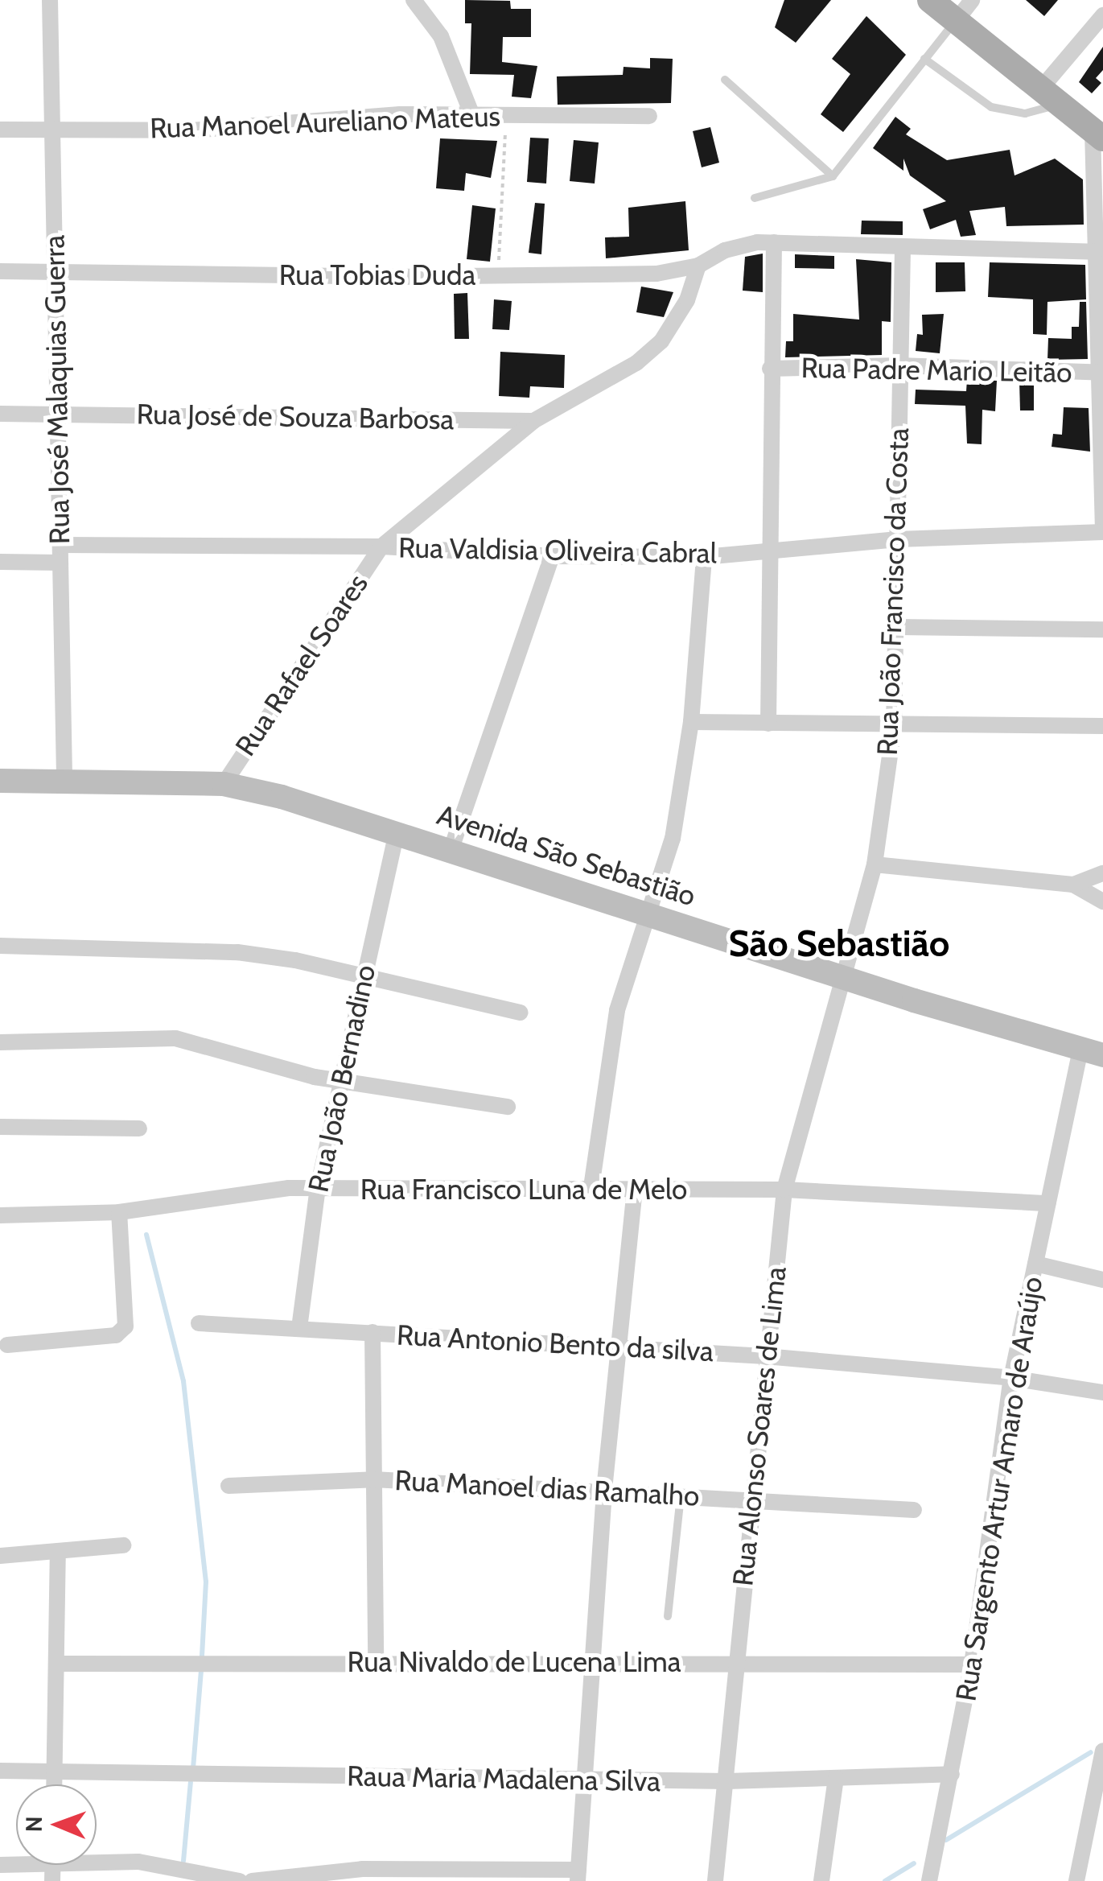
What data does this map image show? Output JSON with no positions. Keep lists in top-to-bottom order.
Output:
{
  "streets": {
    "main road": ["Avenida São Sebastião"],
    "street": [
      "Rua Manoel Aureliano Mateus",
      "Rua Tobias Duda",
      "Rua Padre Mario Leitão",
      "Rua José Malaquias Guerra",
      "Rua José de Souza Barbosa",
      "Rua Valdisia Oliveira Cabral",
      "Rua João Francisco da Costa",
      "Rua Rafael Soares",
      "Rua João Bernadino",
      "Rua Francisco Luna de Melo",
      "Rua Antonio Bento da silva",
      "Rua Alonso Soares de Lima",
      "Rua Manoel dias Ramalho",
      "Rua Sargento Artur Amaro de Araújo",
      "Rua Nivaldo de Lucena Lima",
      "Raua Maria Madalena Silva"
    ]
  },
  "crossings": [
    ["Rua Manoel Aureliano Mateus", "Rua José Malaquias Guerra"],
    ["Rua Tobias Duda", "Rua José Malaquias Guerra"],
    ["Rua Tobias Duda", "Rua João Francisco da Costa"],
    ["Rua Tobias Duda", "Rua Rafael Soares"],
    ["Rua Padre Mario Leitão", "Rua João Francisco da Costa"],
    ["Rua José Malaquias Guerra", "Rua José de Souza Barbosa"],
    ["Rua José Malaquias Guerra", "Rua Valdisia Oliveira Cabral"],
    ["Rua José Malaquias Guerra", "Avenida São Sebastião"],
    ["Rua José de Souza Barbosa", "Rua Rafael Soares"],
    ["Rua Valdisia Oliveira Cabral", "Rua João Francisco da Costa"],
    ["Rua Valdisia Oliveira Cabral", "Rua Rafael Soares"],
    ["Rua João Francisco da Costa", "Avenida São Sebastião"],
    ["Rua João Francisco da Costa", "Rua Alonso Soares de Lima"],
    ["Rua Rafael Soares", "Avenida São Sebastião"],
    ["Avenida São Sebastião", "Rua João Bernadino"],
    ["Avenida São Sebastião", "Rua Alonso Soares de Lima"],
    ["Avenida São Sebastião", "Rua Sargento Artur Amaro de Araújo"],
    ["Rua João Bernadino", "Rua Francisco Luna de Melo"],
    ["Rua João Bernadino", "Rua Antonio Bento da silva"],
    ["Rua Francisco Luna de Melo", "Rua Alonso Soares de Lima"],
    ["Rua Francisco Luna de Melo", "Rua Sargento Artur Amaro de Araújo"],
    ["Rua Antonio Bento da silva", "Rua Alonso Soares de Lima"],
    ["Rua Antonio Bento da silva", "Rua Manoel dias Ramalho"],
    ["Rua Antonio Bento da silva", "Rua Sargento Artur Amaro de Araújo"],
    ["Rua Alonso Soares de Lima", "Rua Manoel dias Ramalho"],
    ["Rua Alonso Soares de Lima", "Rua Nivaldo de Lucena Lima"],
    ["Rua Alonso Soares de Lima", "Raua Maria Madalena Silva"],
    ["Rua Manoel dias Ramalho", "Rua Nivaldo de Lucena Lima"],
    ["Rua Sargento Artur Amaro de Araújo", "Rua Nivaldo de Lucena Lima"],
    ["Rua Sargento Artur Amaro de Araújo", "Raua Maria Madalena Silva"]
  ],
  "districts": ["São Sebastião"],
  "north": "left"
}
